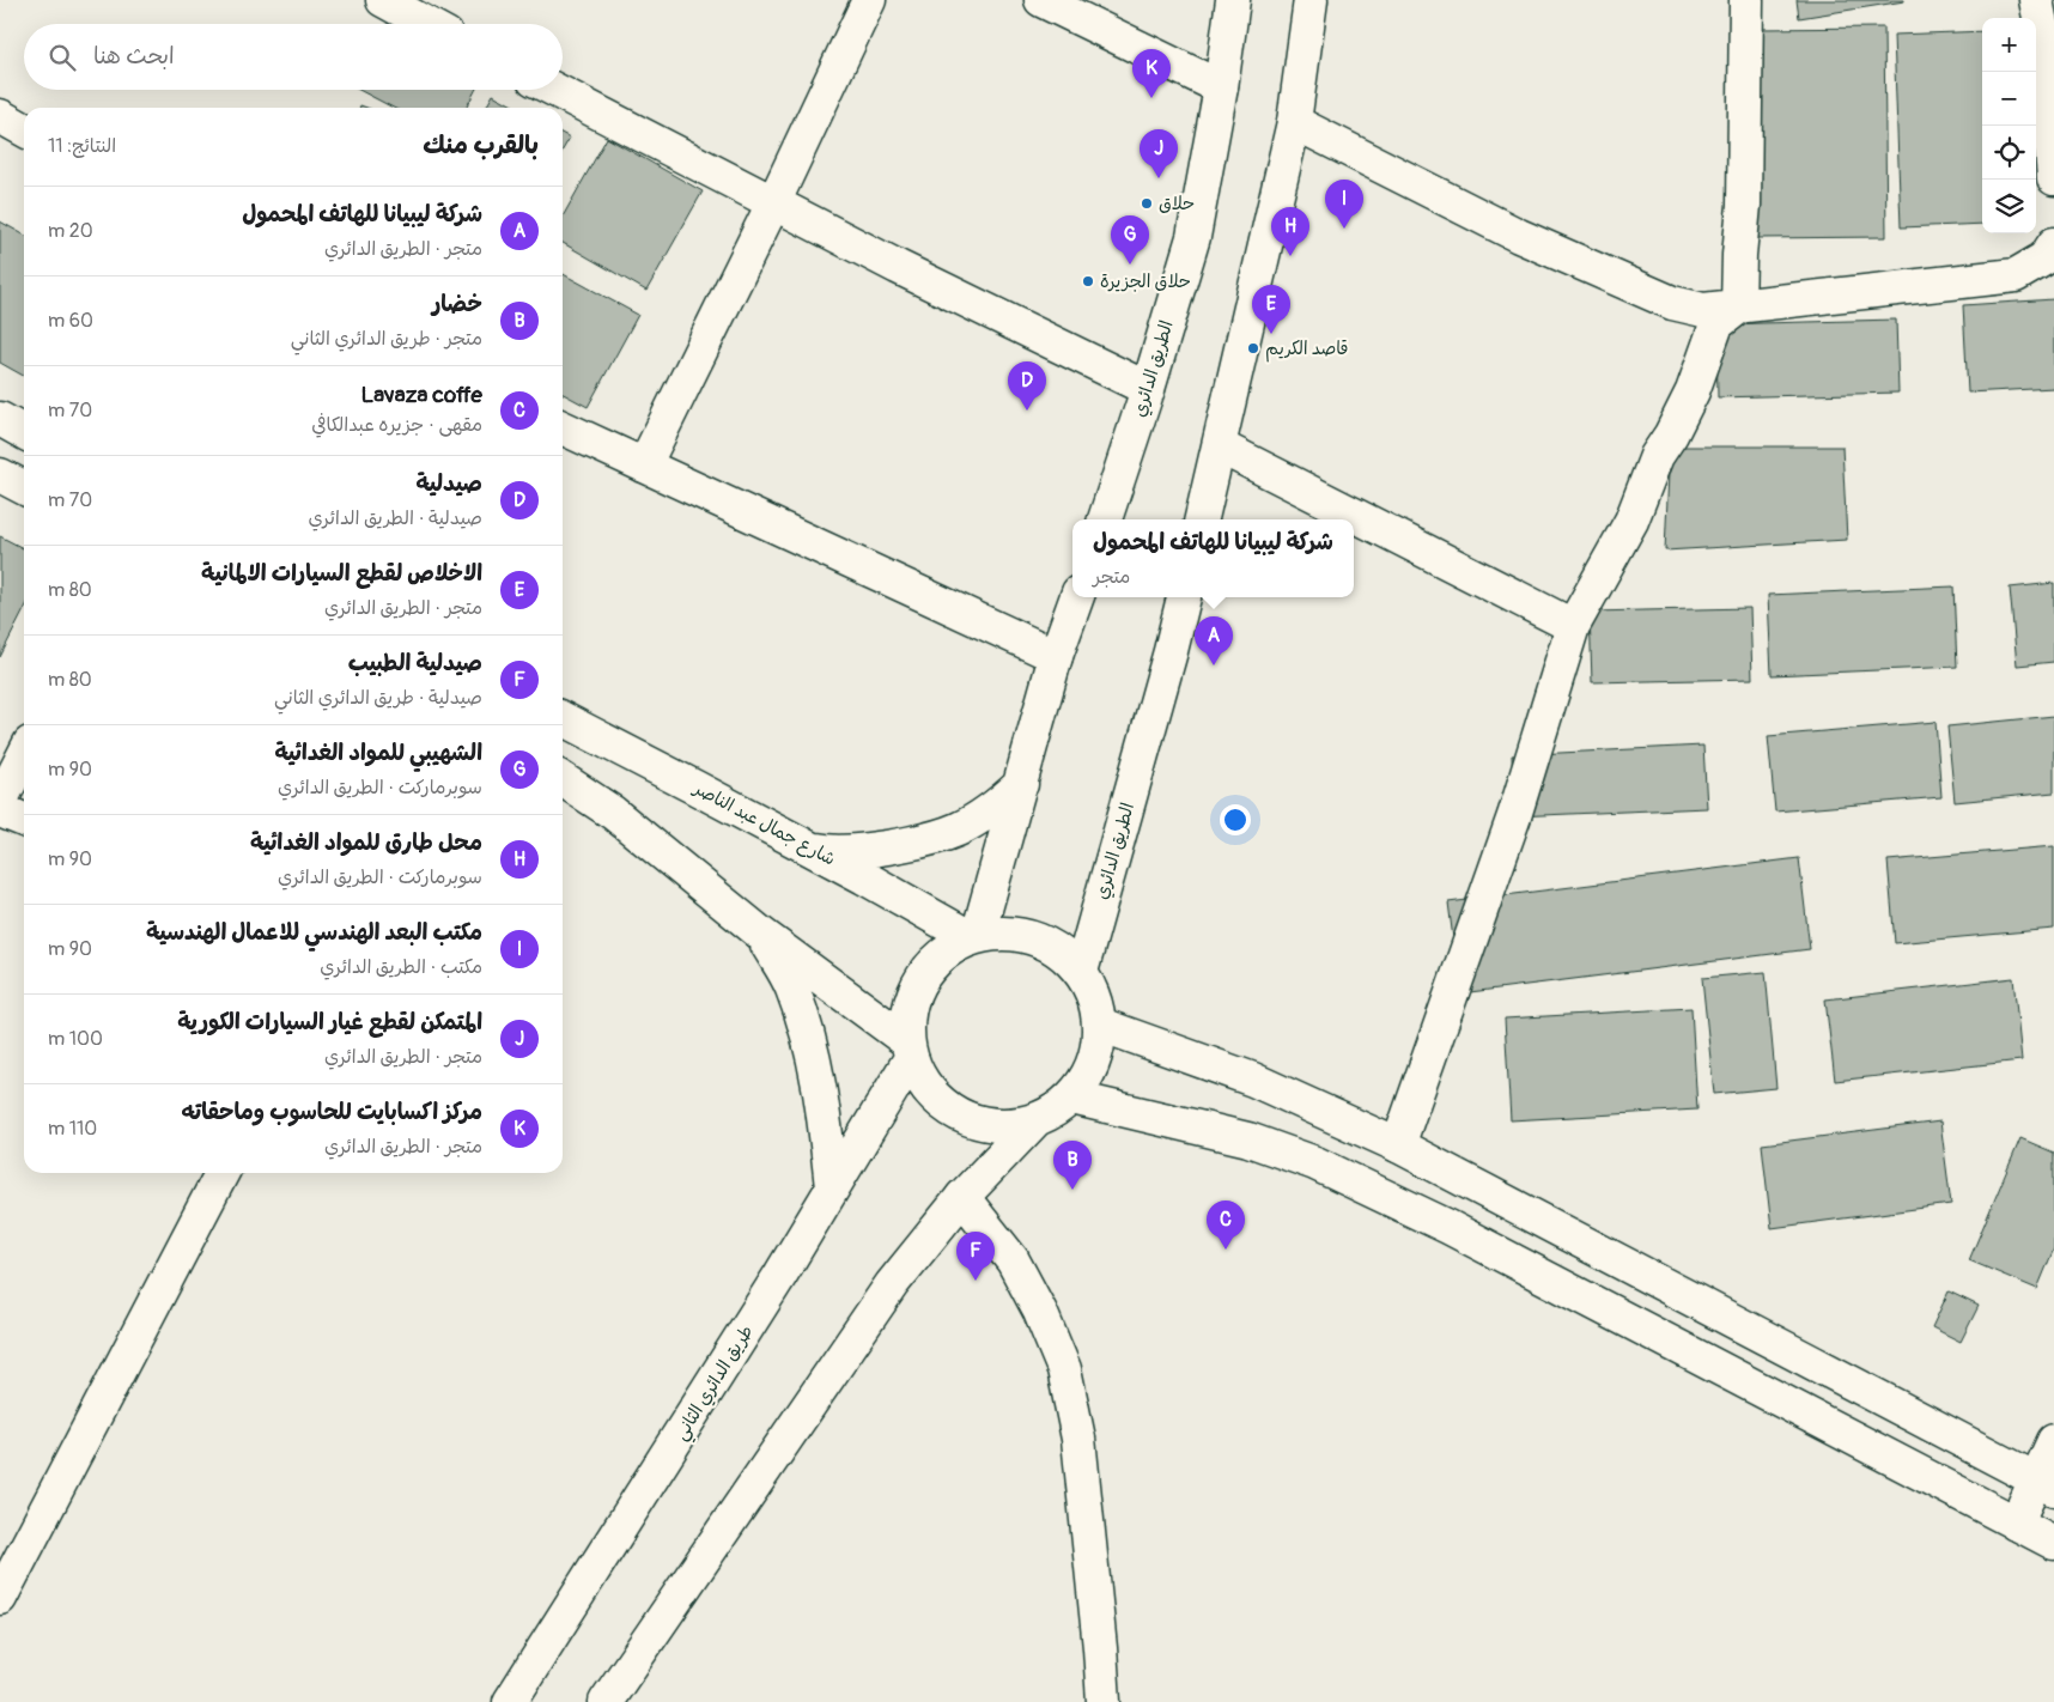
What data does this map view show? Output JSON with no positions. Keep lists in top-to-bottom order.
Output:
{
  "streets": {
    "street": ["الطريق الدائري", "شارع جمال عبد الناصر", "طريق الدائري الثاني"]
  },
  "crossings": [
    ["الطريق الدائري", "شارع جمال عبد الناصر"],
    ["الطريق الدائري", "طريق الدائري الثاني"],
    ["شارع جمال عبد الناصر", "طريق الدائري الثاني"]
  ],
  "places": ["حلاق", "حلاق الجزيرة", "قاصد الكريم"],
  "page": {
    "map_buttons": ["+", "−"],
    "search": "ابحث هنا",
    "pins": [
      "K",
      "J",
      "I",
      "H",
      "G",
      "E",
      "D",
      "A",
      "B",
      "C",
      "F"
    ],
    "heading": ["بالقرب منك", "النتائج: 11"],
    "list": [
      {
        "mark": "A",
        "name": "شركة ليبيانا للهاتف المحمول",
        "note": "متجر · الطريق الدائري",
        "value": "20 m"
      },
      {
        "mark": "B",
        "name": "خضار",
        "note": "متجر · طريق الدائري الثاني",
        "value": "60 m"
      },
      {
        "mark": "C",
        "name": "Lavaza coffe",
        "note": "مقهى · جزيره عبدالكافي",
        "value": "70 m"
      },
      {
        "mark": "D",
        "name": "صيدلية",
        "note": "صيدلية · الطريق الدائري",
        "value": "70 m"
      },
      {
        "mark": "E",
        "name": "الاخلاص لقطع السيارات الالمانية",
        "note": "متجر · الطريق الدائري",
        "value": "80 m"
      },
      {
        "mark": "F",
        "name": "صيدلية الطبيب",
        "note": "صيدلية · طريق الدائري الثاني",
        "value": "80 m"
      },
      {
        "mark": "G",
        "name": "الشهيبي للمواد الغدائية",
        "note": "سوبرماركت · الطريق الدائري",
        "value": "90 m"
      },
      {
        "mark": "H",
        "name": "محل طارق للمواد الغدائية",
        "note": "سوبرماركت · الطريق الدائري",
        "value": "90 m"
      },
      {
        "mark": "I",
        "name": "مكتب البعد الهندسي للاعمال الهندسية",
        "note": "مكتب · الطريق الدائري",
        "value": "90 m"
      },
      {
        "mark": "J",
        "name": "المتمكن لقطع غيار السيارات الكورية",
        "note": "متجر · الطريق الدائري",
        "value": "100 m"
      },
      {
        "mark": "K",
        "name": "مركز اكسابايت للحاسوب وماحقاته",
        "note": "متجر · الطريق الدائري",
        "value": "110 m"
      }
    ],
    "popup": ["شركة ليبيانا للهاتف المحمول", "متجر"]
  }
}
